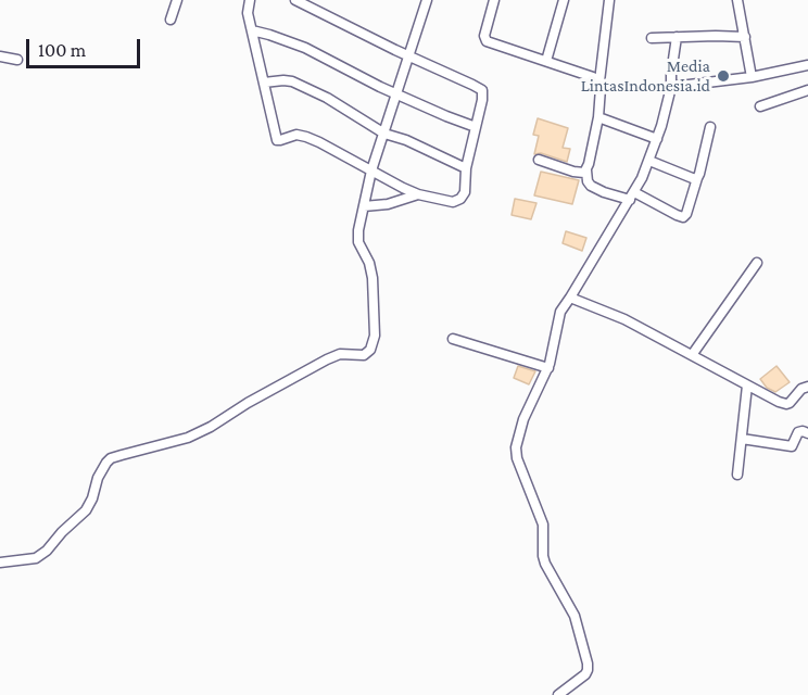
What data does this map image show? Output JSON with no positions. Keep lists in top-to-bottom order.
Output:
{
  "places": ["Media LintasIndonesia.id"],
  "scale_bar": "100 m"
}
